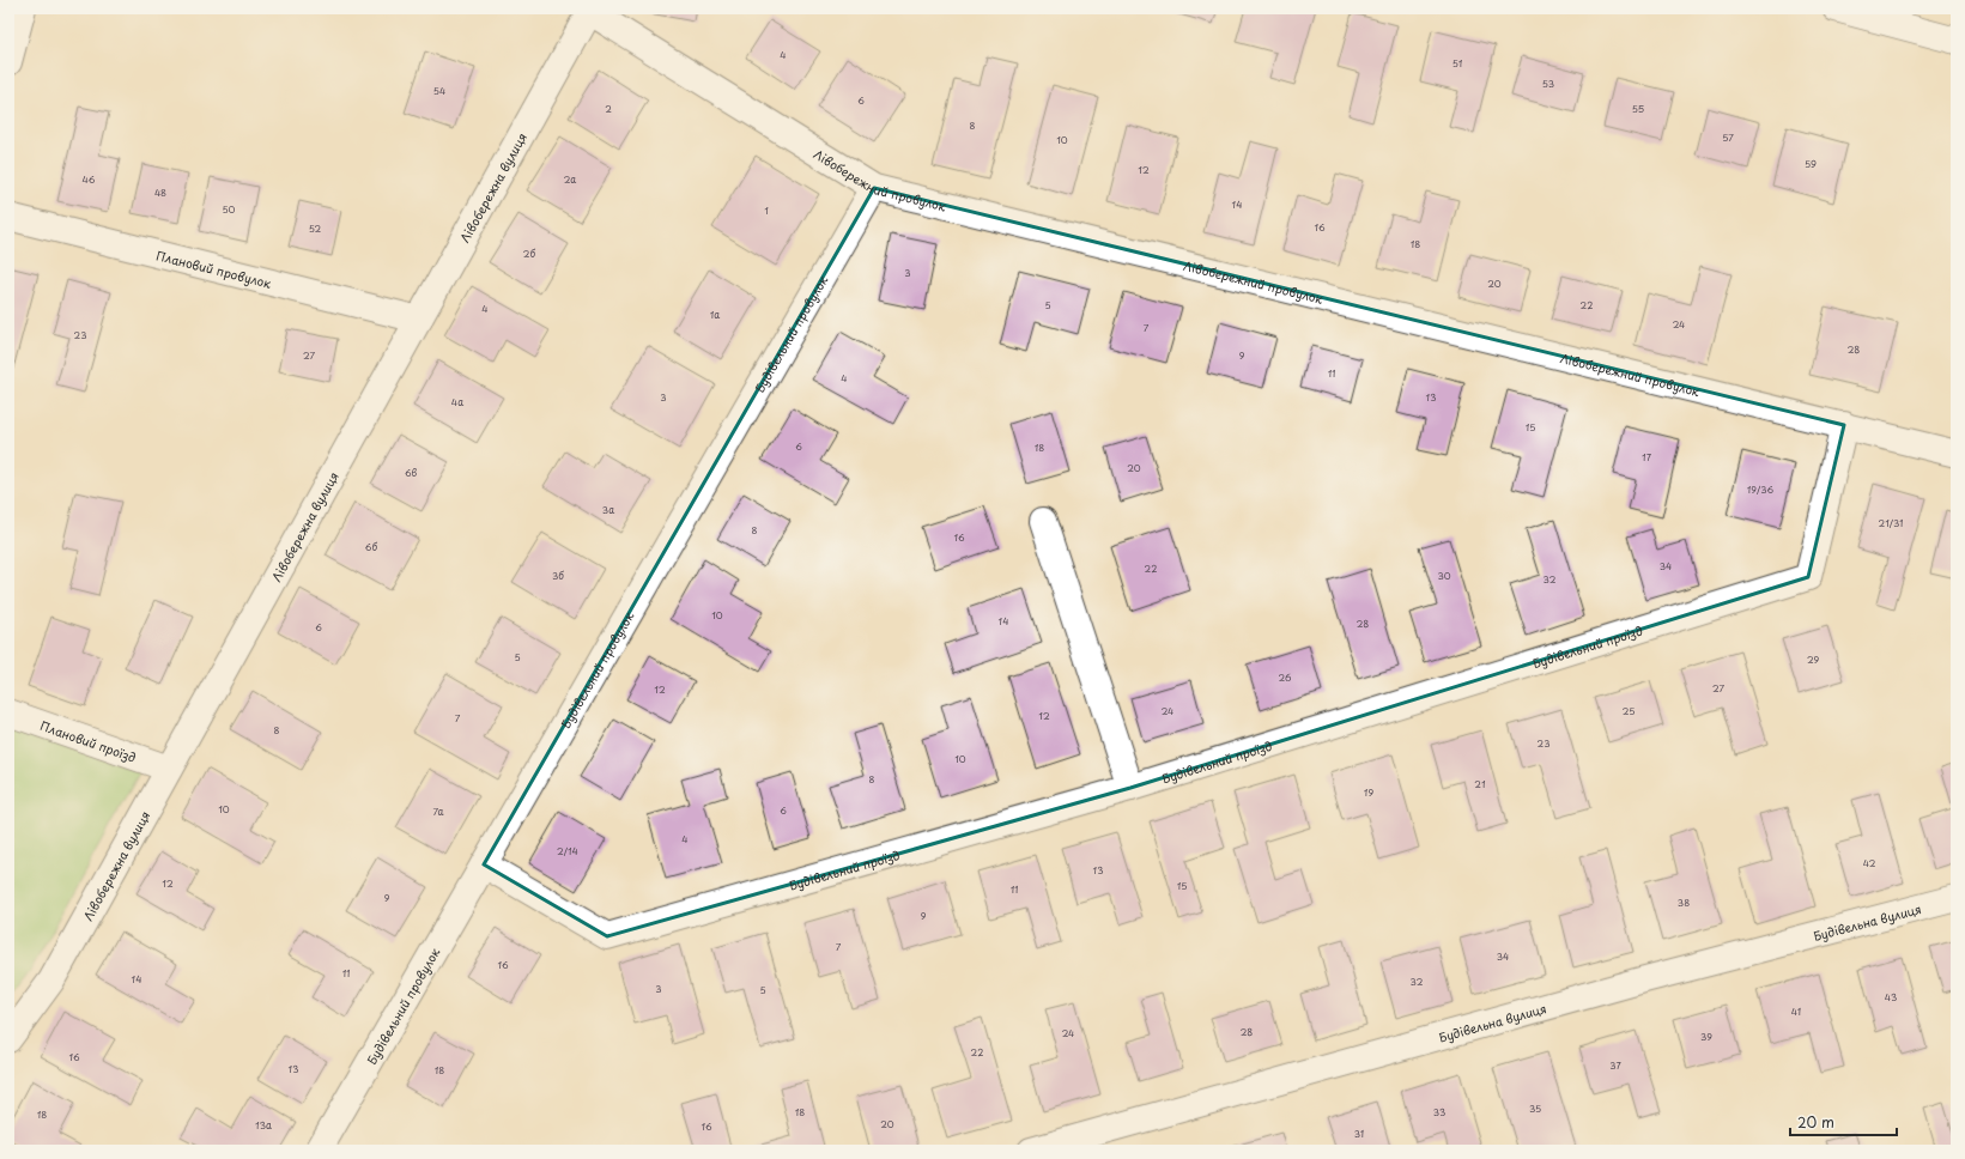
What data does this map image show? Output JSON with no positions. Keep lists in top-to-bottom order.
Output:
{
  "streets": {
    "street": [
      "Лівобережний провулок",
      "Лівобережна вулиця",
      "Плановий провулок",
      "Будівельний провулок",
      "Будівельний проїзд",
      "Плановий проїзд",
      "Будівельна вулиця"
    ]
  },
  "crossings": [
    ["Лівобережний провулок", "Лівобережна вулиця"],
    ["Лівобережний провулок", "Будівельний провулок"],
    ["Лівобережний провулок", "Будівельний проїзд"],
    ["Лівобережна вулиця", "Плановий провулок"],
    ["Лівобережна вулиця", "Плановий проїзд"],
    ["Будівельний провулок", "Будівельний проїзд"]
  ],
  "house_numbers": [
    "4",
    "51",
    "53",
    "54",
    "6",
    "2",
    "55",
    "8",
    "57",
    "10",
    "59",
    "12",
    "46",
    "2а",
    "48",
    "14",
    "50",
    "1",
    "16",
    "52",
    "18",
    "2б",
    "3",
    "20",
    "5",
    "22",
    "4",
    "1а",
    "24",
    "7",
    "23",
    "28",
    "27",
    "9",
    "11",
    "4",
    "3",
    "13",
    "4а",
    "15",
    "6",
    "18",
    "17",
    "20",
    "6в",
    "19/36",
    "3а",
    "21/31",
    "8",
    "16",
    "6б",
    "34",
    "22",
    "3б",
    "30",
    "32",
    "10",
    "14",
    "28",
    "6",
    "5",
    "29",
    "26",
    "27",
    "12",
    "24",
    "25",
    "12",
    "7",
    "8",
    "23",
    "10",
    "8",
    "21",
    "19",
    "10",
    "6",
    "7а",
    "4",
    "2/14",
    "42",
    "13",
    "12",
    "15",
    "11",
    "9",
    "38",
    "9",
    "7",
    "34",
    "16",
    "11",
    "14",
    "32",
    "3",
    "5",
    "43",
    "41",
    "28",
    "24",
    "39",
    "22",
    "16",
    "37",
    "13",
    "18",
    "35",
    "18",
    "33",
    "18",
    "20",
    "13а",
    "16",
    "31"
  ],
  "scale_bar": "20 m"
}
